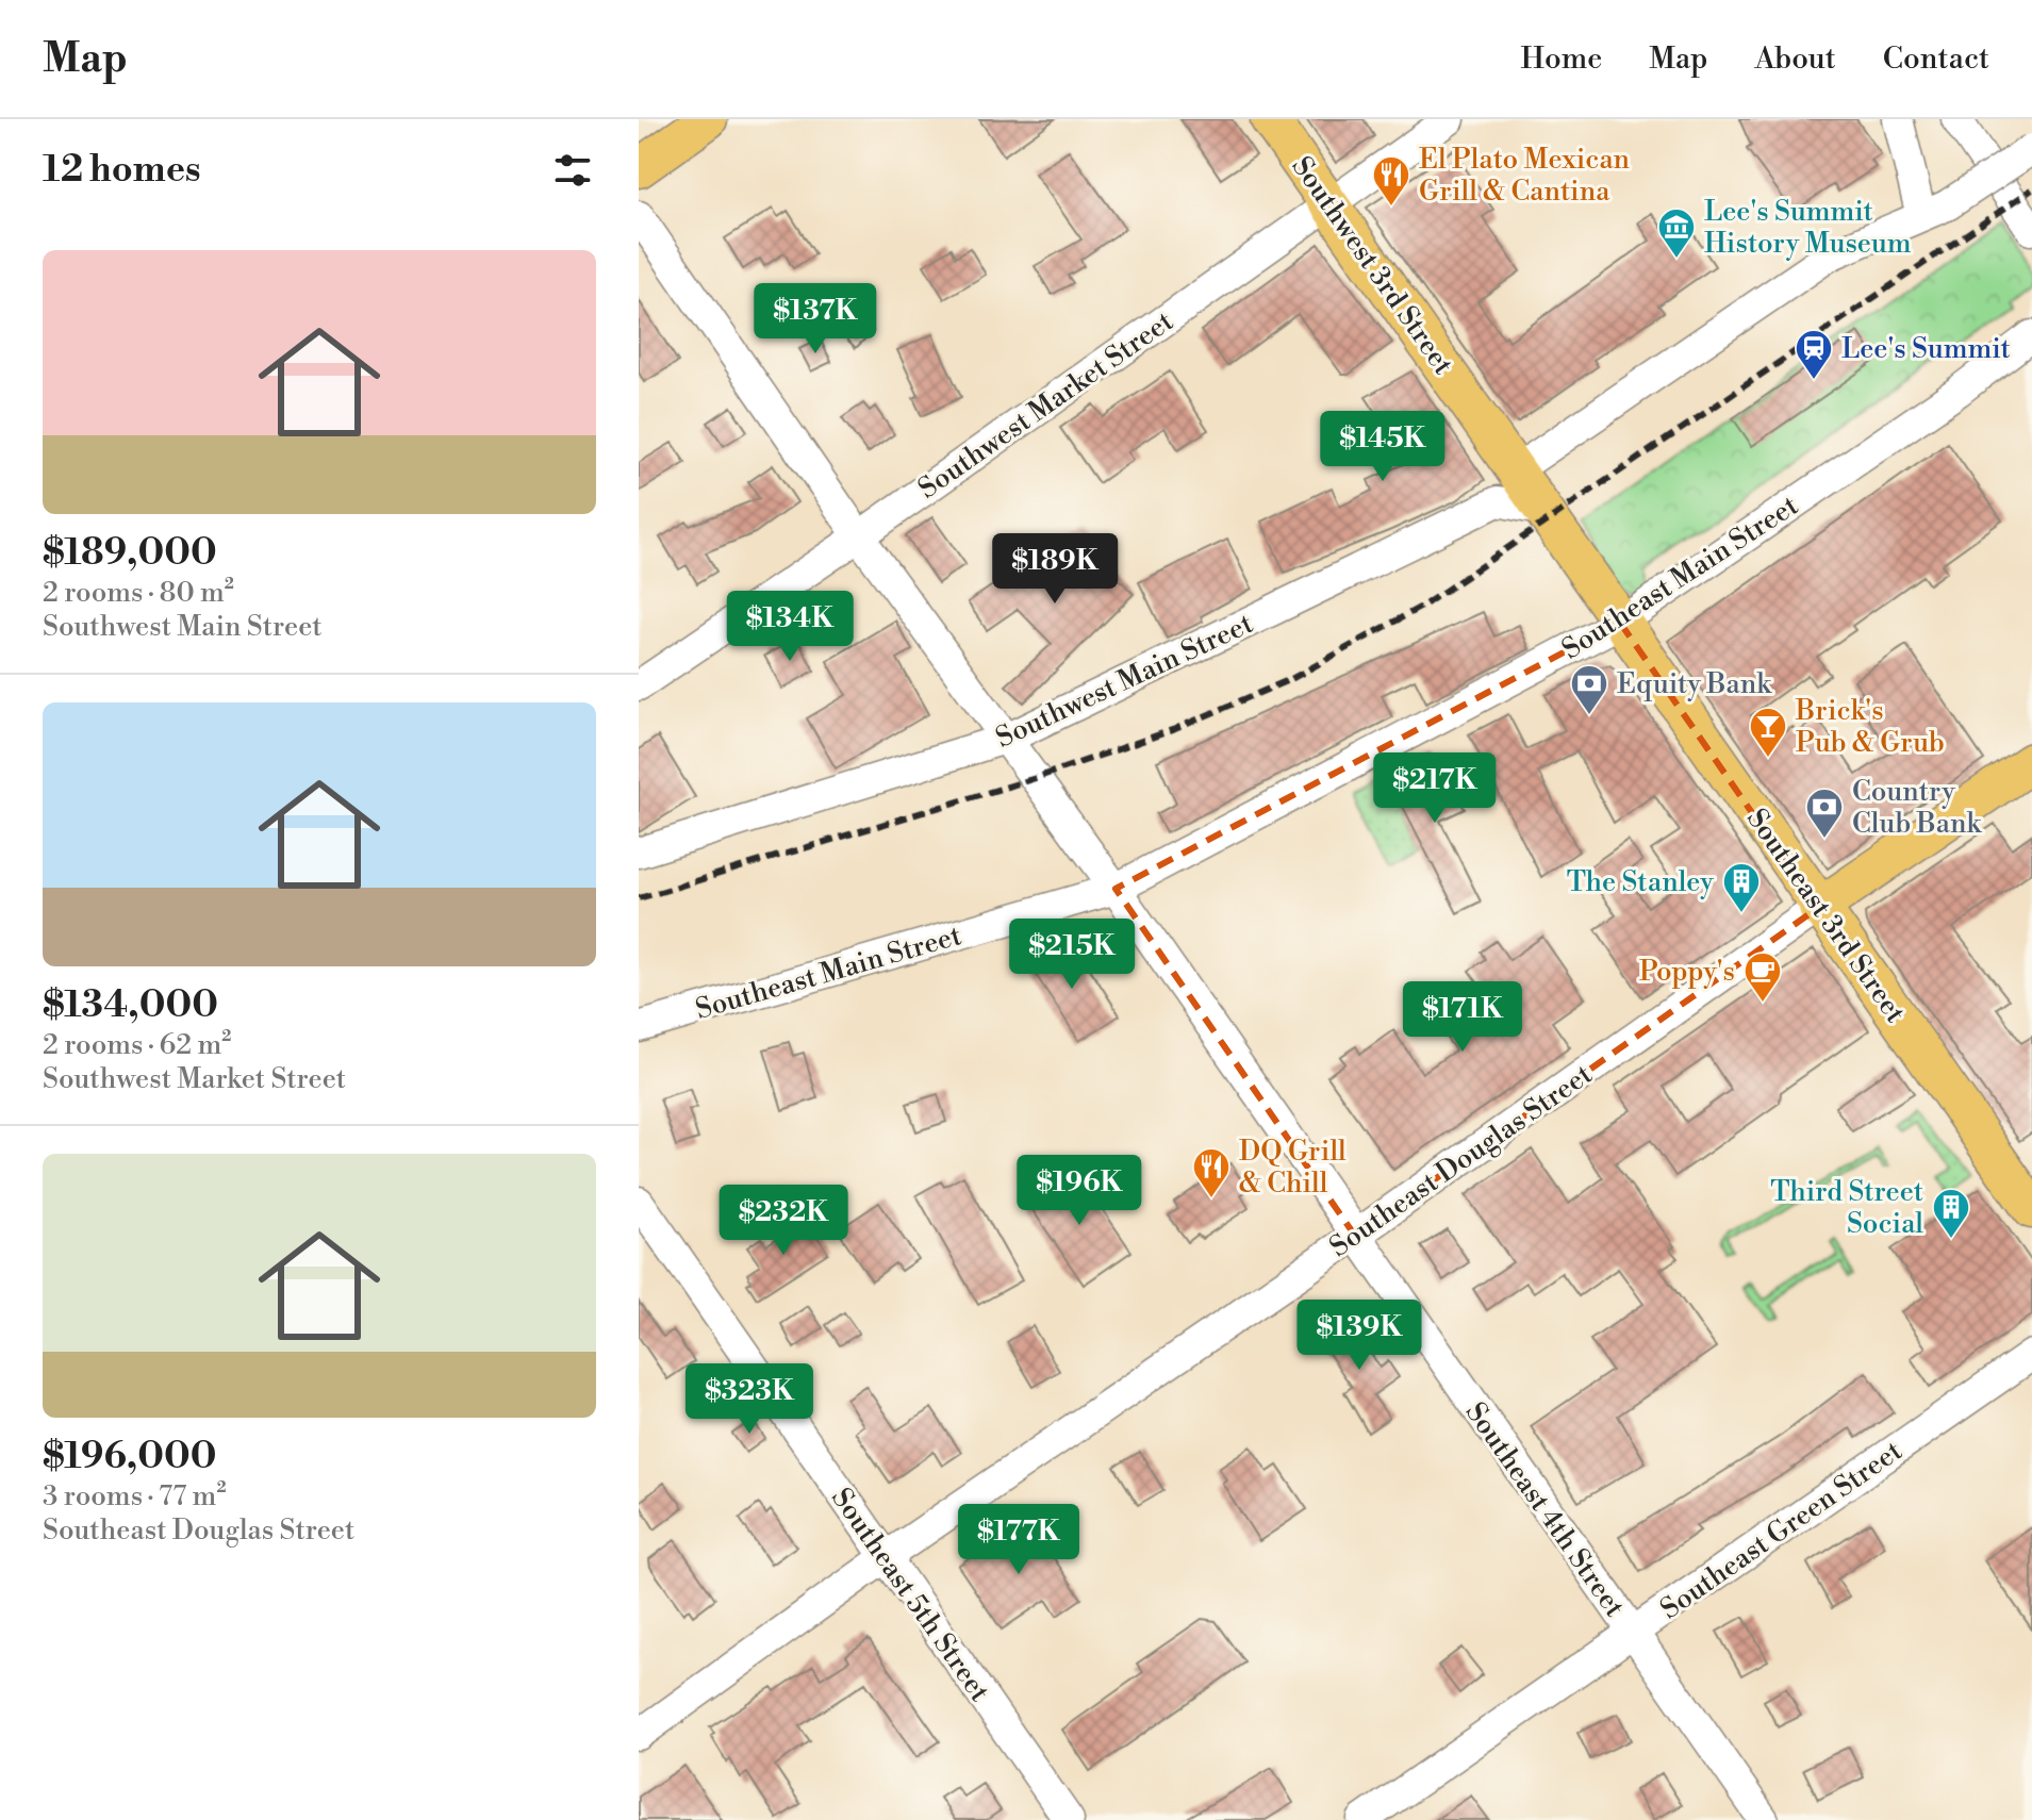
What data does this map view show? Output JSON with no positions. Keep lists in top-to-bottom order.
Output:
{
  "streets": {
    "main road": ["Southwest 3rd Street", "Southeast 3rd Street", "Southeast Douglas Street"],
    "street": [
      "Southwest Market Street",
      "Southeast Main Street",
      "Southwest Main Street",
      "Southeast 4th Street",
      "Southeast Green Street",
      "Southeast 5th Street"
    ]
  },
  "crossings": [
    ["Southwest 3rd Street", "Southwest Market Street"],
    ["Southwest 3rd Street", "Southeast Main Street"],
    ["Southwest 3rd Street", "Southeast 3rd Street"],
    ["Southwest Market Street", "Southeast 4th Street"],
    ["Southeast Main Street", "Southeast 3rd Street"],
    ["Southeast Main Street", "Southeast 4th Street"],
    ["Southwest Main Street", "Southeast 4th Street"],
    ["Southeast 3rd Street", "Southeast Douglas Street"],
    ["Southeast Douglas Street", "Southeast 4th Street"],
    ["Southeast Douglas Street", "Southeast 5th Street"],
    ["Southeast 4th Street", "Southeast Green Street"]
  ],
  "places": {
    "restaurant": ["El Plato Mexican Grill & Cantina", "DQ Grill & Chill"],
    "museum": ["Lee's Summit History Museum"],
    "station": ["Lee's Summit"],
    "bank": ["Equity Bank", "Country Club Bank"],
    "bar": ["Brick's Pub & Grub"],
    "building": ["The Stanley", "Third Street Social"],
    "cafe": ["Poppy's"]
  },
  "page": {
    "header": "Map",
    "nav": [
      "Home",
      "Map",
      "About",
      "Contact"
    ],
    "heading": "12 homes",
    "list": [
      {
        "name": "$189,000",
        "note": "2 rooms · 80 m² · Southwest Main Street"
      },
      {
        "name": "$134,000",
        "note": "2 rooms · 62 m² · Southwest Market Street"
      },
      {
        "name": "$196,000",
        "note": "3 rooms · 77 m² · Southeast Douglas Street"
      }
    ],
    "price": [
      "$137K",
      "$145K",
      "$189K",
      "$134K",
      "$217K",
      "$215K",
      "$171K",
      "$196K",
      "$232K",
      "$139K",
      "$323K",
      "$177K"
    ]
  }
}
